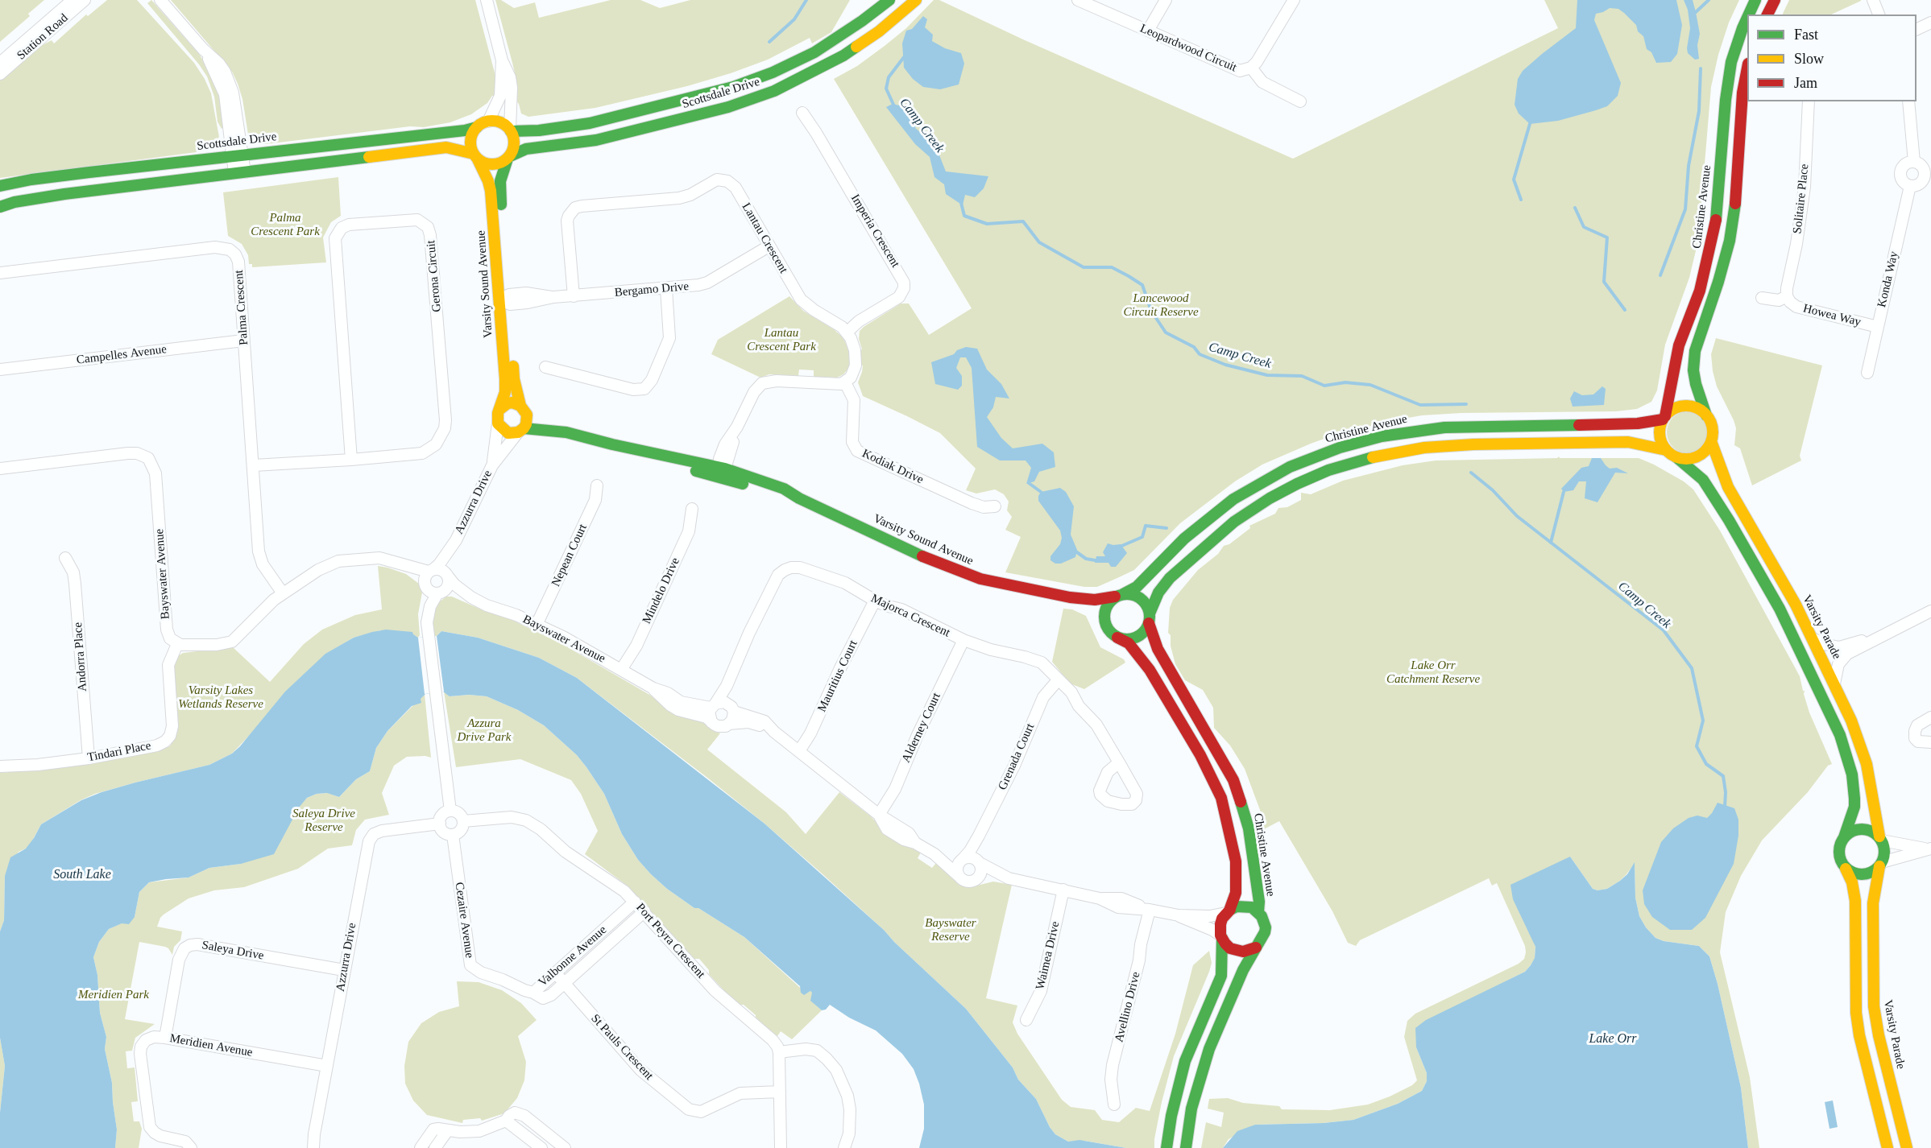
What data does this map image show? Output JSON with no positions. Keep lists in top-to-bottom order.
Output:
{
  "streets": {
    "main road": [
      "Scottsdale Drive",
      "Christine Avenue",
      "Varsity Sound Avenue",
      "Varsity Parade"
    ],
    "street": [
      "Station Road",
      "Leopardwood Circuit",
      "Solitaire Place",
      "Imperia Crescent",
      "Lantau Crescent",
      "Gerona Circuit",
      "Konda Way",
      "Bergamo Drive",
      "Palma Crescent",
      "Howea Way",
      "Campelles Avenue",
      "Kodiak Drive",
      "Azzurra Drive",
      "Nepean Court",
      "Bayswater Avenue",
      "Mindelo Drive",
      "Majorca Crescent",
      "Andorra Place",
      "Mauritius Court",
      "Alderney Court",
      "Tindari Place",
      "Grenada Court",
      "Cezaire Avenue",
      "Port Peyra Crescent",
      "Saleya Drive",
      "Waimea Drive",
      "Valbonne Avenue",
      "Avellino Drive",
      "Meridien Avenue",
      "St Pauls Crescent"
    ]
  },
  "crossings": [
    ["Scottsdale Drive", "Varsity Sound Avenue"],
    ["Solitaire Place", "Howea Way"],
    ["Christine Avenue", "Varsity Sound Avenue"],
    ["Christine Avenue", "Bayswater Avenue"],
    ["Christine Avenue", "Varsity Parade"],
    ["Imperia Crescent", "Lantau Crescent"],
    ["Lantau Crescent", "Bergamo Drive"],
    ["Gerona Circuit", "Palma Crescent"],
    ["Konda Way", "Howea Way"],
    ["Varsity Sound Avenue", "Bergamo Drive"],
    ["Varsity Sound Avenue", "Azzurra Drive"],
    ["Palma Crescent", "Campelles Avenue"],
    ["Azzurra Drive", "Bayswater Avenue"],
    ["Azzurra Drive", "Cezaire Avenue"],
    ["Azzurra Drive", "Port Peyra Crescent"],
    ["Azzurra Drive", "Saleya Drive"],
    ["Azzurra Drive", "Meridien Avenue"],
    ["Nepean Court", "Bayswater Avenue"],
    ["Bayswater Avenue", "Mindelo Drive"],
    ["Bayswater Avenue", "Majorca Crescent"],
    ["Bayswater Avenue", "Mauritius Court"],
    ["Bayswater Avenue", "Alderney Court"],
    ["Bayswater Avenue", "Tindari Place"],
    ["Bayswater Avenue", "Grenada Court"],
    ["Bayswater Avenue", "Waimea Drive"],
    ["Bayswater Avenue", "Avellino Drive"],
    ["Majorca Crescent", "Mauritius Court"],
    ["Majorca Crescent", "Alderney Court"],
    ["Majorca Crescent", "Grenada Court"],
    ["Andorra Place", "Tindari Place"],
    ["Cezaire Avenue", "Port Peyra Crescent"],
    ["Cezaire Avenue", "Valbonne Avenue"],
    ["Port Peyra Crescent", "Valbonne Avenue"],
    ["Saleya Drive", "Meridien Avenue"],
    ["Valbonne Avenue", "St Pauls Crescent"]
  ],
  "water": ["Camp Creek", "South Lake", "Lake Orr"],
  "parks": [
    "Palma Crescent Park",
    "Lancewood Circuit Reserve",
    "Lantau Crescent Park",
    "Lake Orr Catchment Reserve",
    "Varsity Lakes Wetlands Reserve",
    "Azzura Drive Park",
    "Saleya Drive Reserve",
    "Bayswater Reserve",
    "Meridien Park"
  ],
  "legend": ["Fast", "Slow", "Jam"]
}
